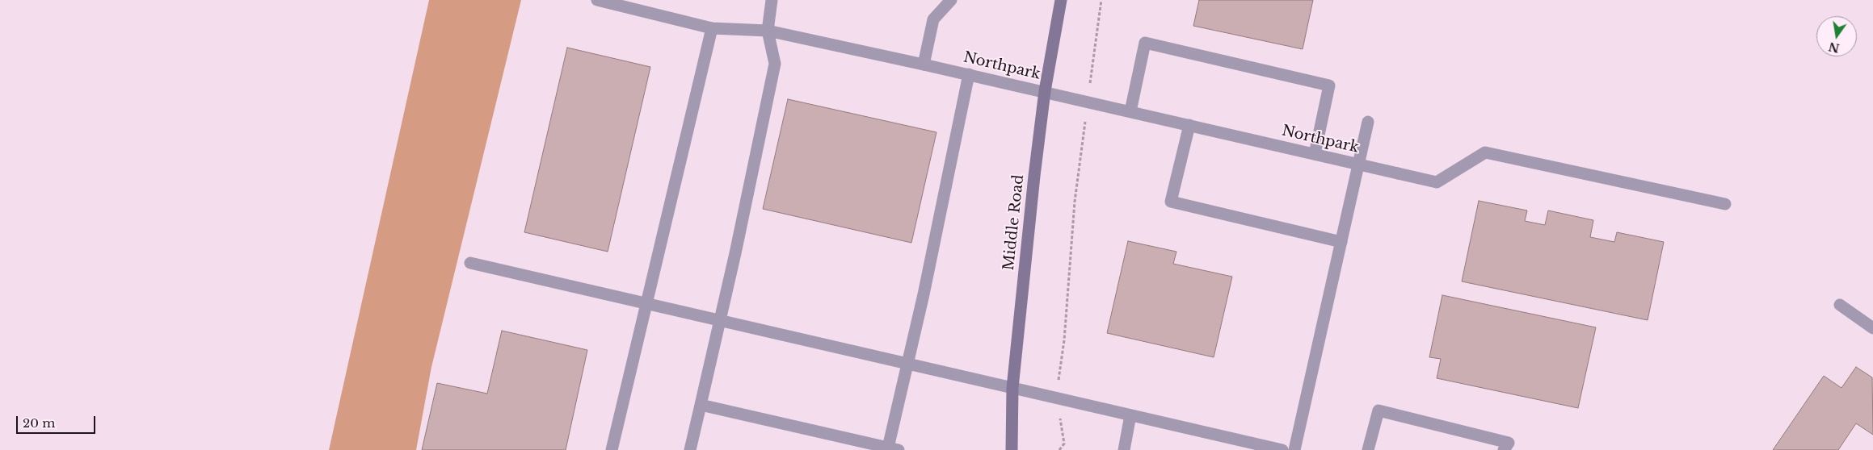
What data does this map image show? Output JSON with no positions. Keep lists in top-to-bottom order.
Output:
{
  "streets": {
    "street": ["Northpark", "Middle Road"]
  },
  "crossings": [
    ["Northpark", "Middle Road"]
  ],
  "scale_bar": "20 m",
  "north": "bottom"
}
